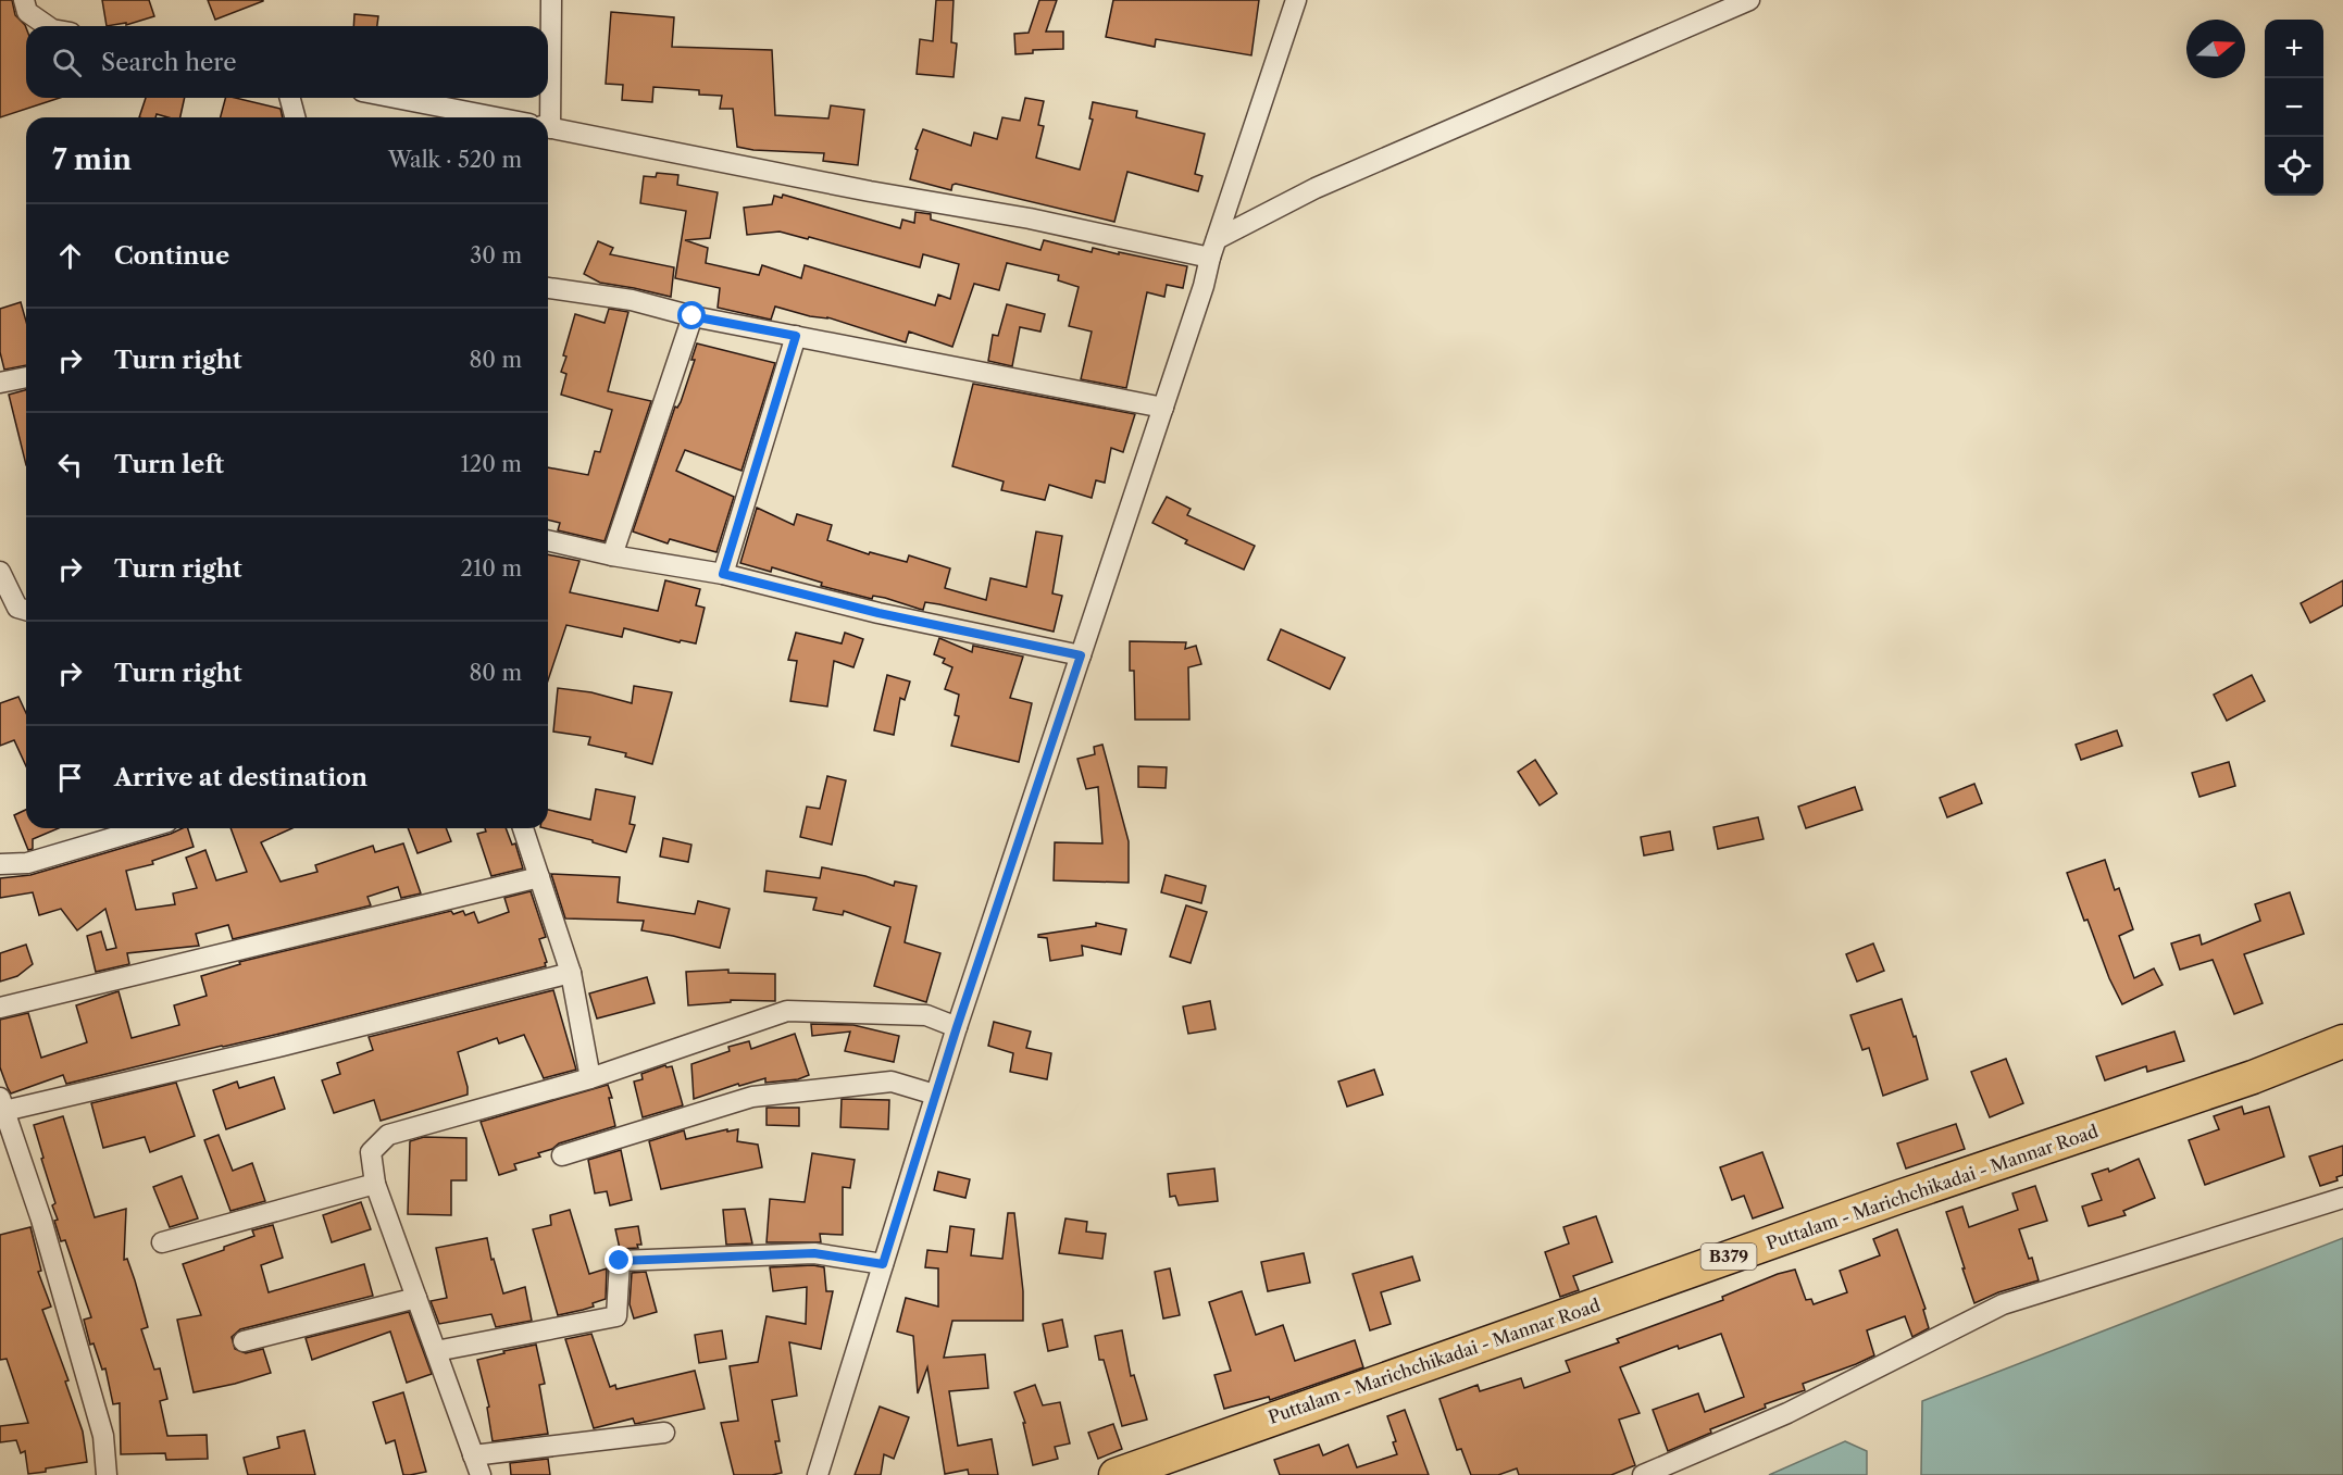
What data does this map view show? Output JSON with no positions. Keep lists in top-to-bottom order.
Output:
{
  "streets": {
    "main road": ["Puttalam - Marichchikadai - Mannar Road", "B379"]
  },
  "north": "right",
  "page": {
    "map_buttons": ["+", "−"],
    "search": "Search here",
    "heading": ["7 min", "Walk · 520 m"],
    "list": [
      ["Continue", "30 m"],
      ["Turn right", "80 m"],
      ["Turn left", "120 m"],
      ["Turn right", "210 m"],
      ["Turn right", "80 m"],
      "Arrive at destination"
    ]
  }
}
